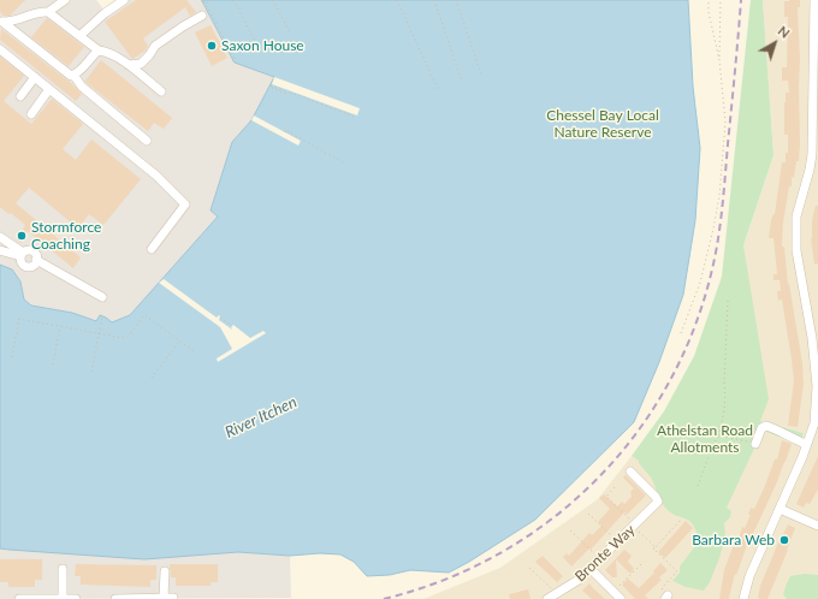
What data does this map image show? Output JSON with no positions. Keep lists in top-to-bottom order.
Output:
{
  "streets": {
    "street": ["Bronte Way"]
  },
  "water": ["River Itchen"],
  "parks": ["Chessel Bay Local Nature Reserve", "Athelstan Road Allotments"],
  "places": ["Saxon House", "Stormforce Coaching", "Barbara Web"],
  "north": "top right"
}
